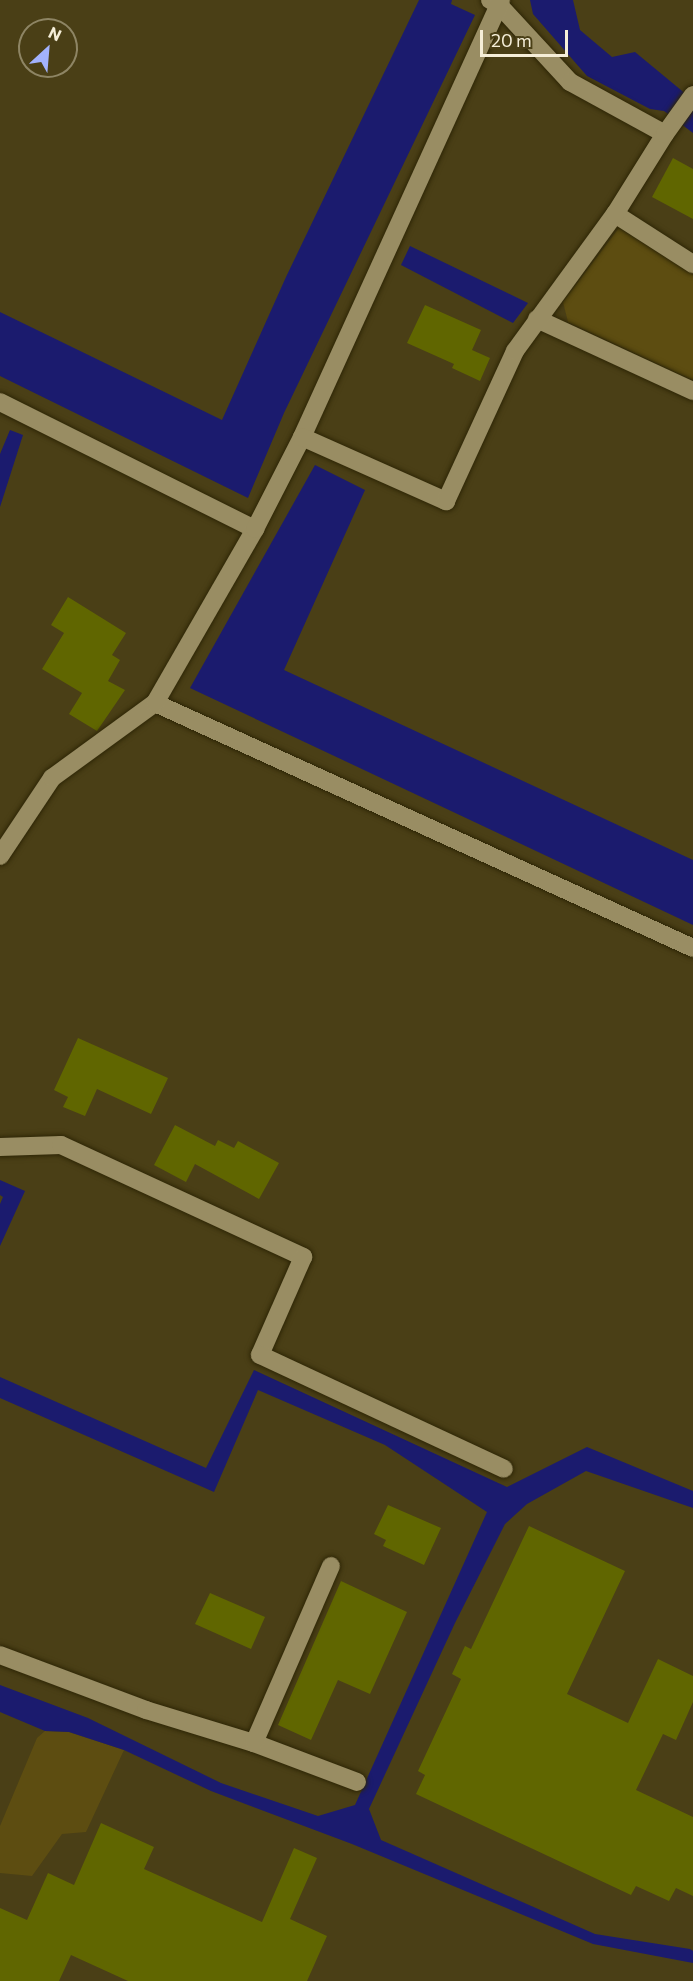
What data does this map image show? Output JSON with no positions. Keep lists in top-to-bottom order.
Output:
{
  "scale_bar": "20 m",
  "north": "top right"
}
